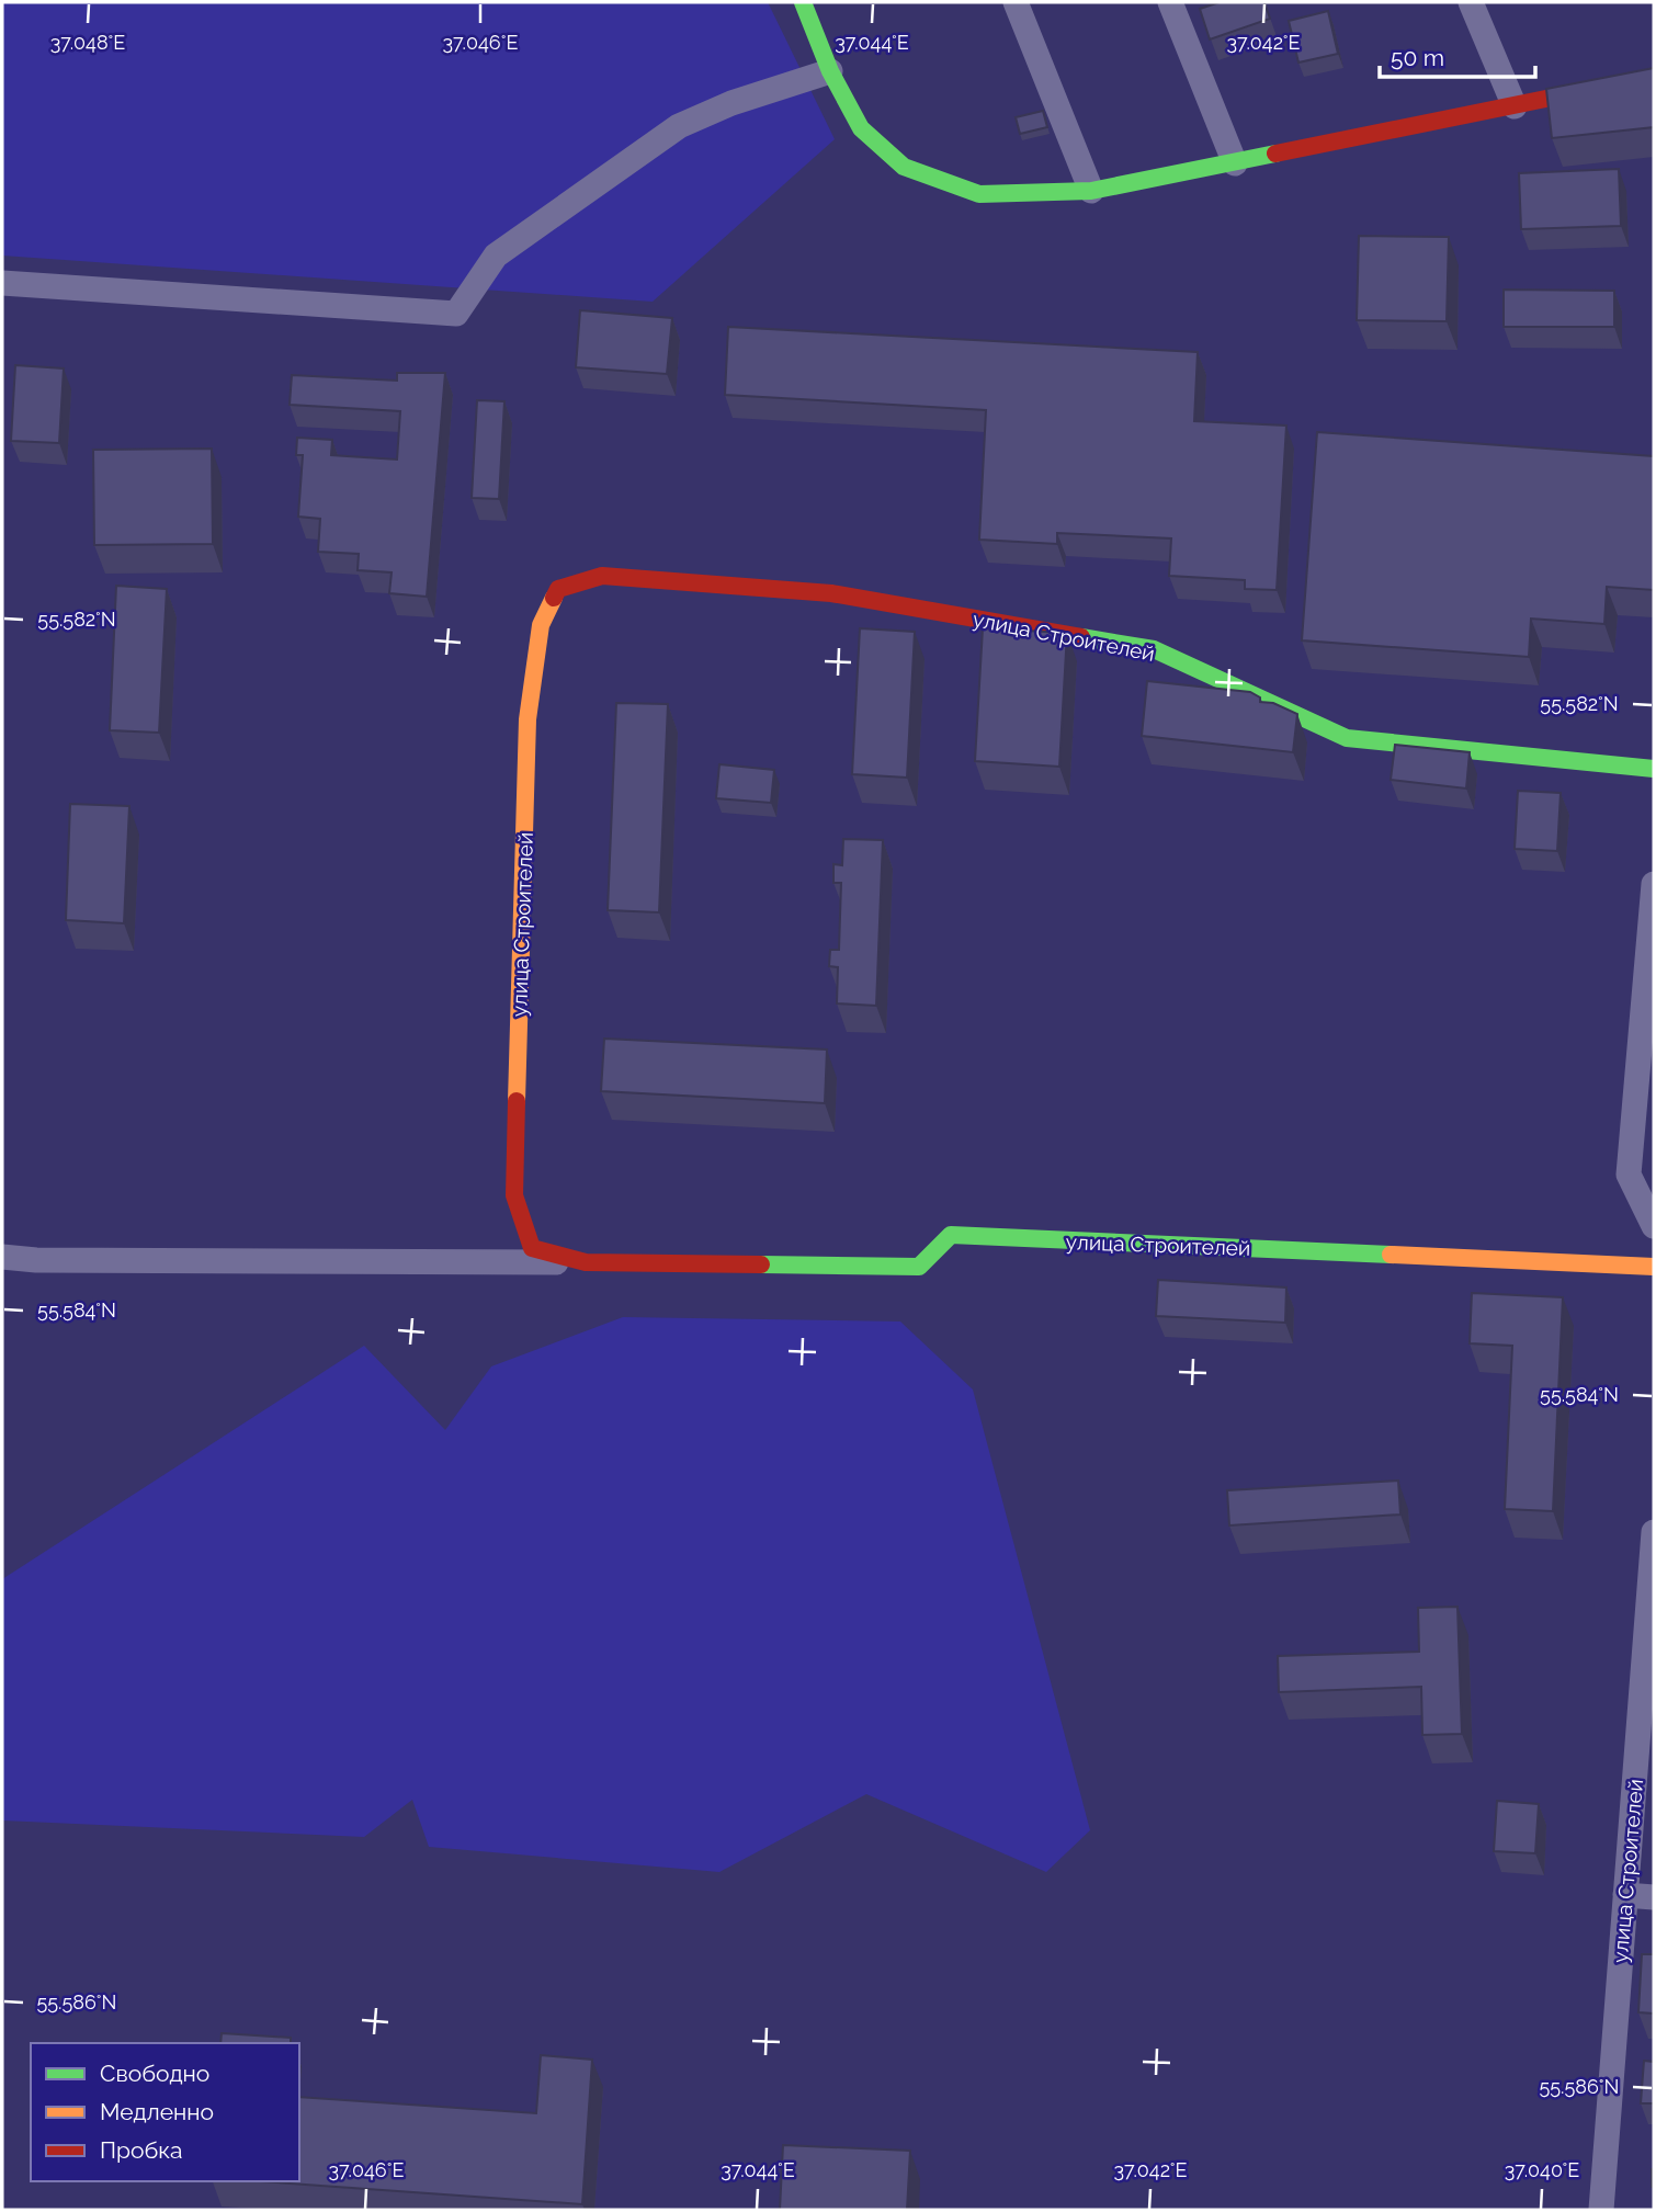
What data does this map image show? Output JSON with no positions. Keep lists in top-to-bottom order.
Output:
{
  "streets": {
    "street": ["улица Строителей"]
  },
  "legend": ["Свободно", "Медленно", "Пробка"],
  "scale_bar": "50 m",
  "coordinates": [
    "37.048°E",
    "37.046°E",
    "37.044°E",
    "37.042°E",
    "55.582°N",
    "55.584°N",
    "55.586°N",
    "37.040°E"
  ]
}
